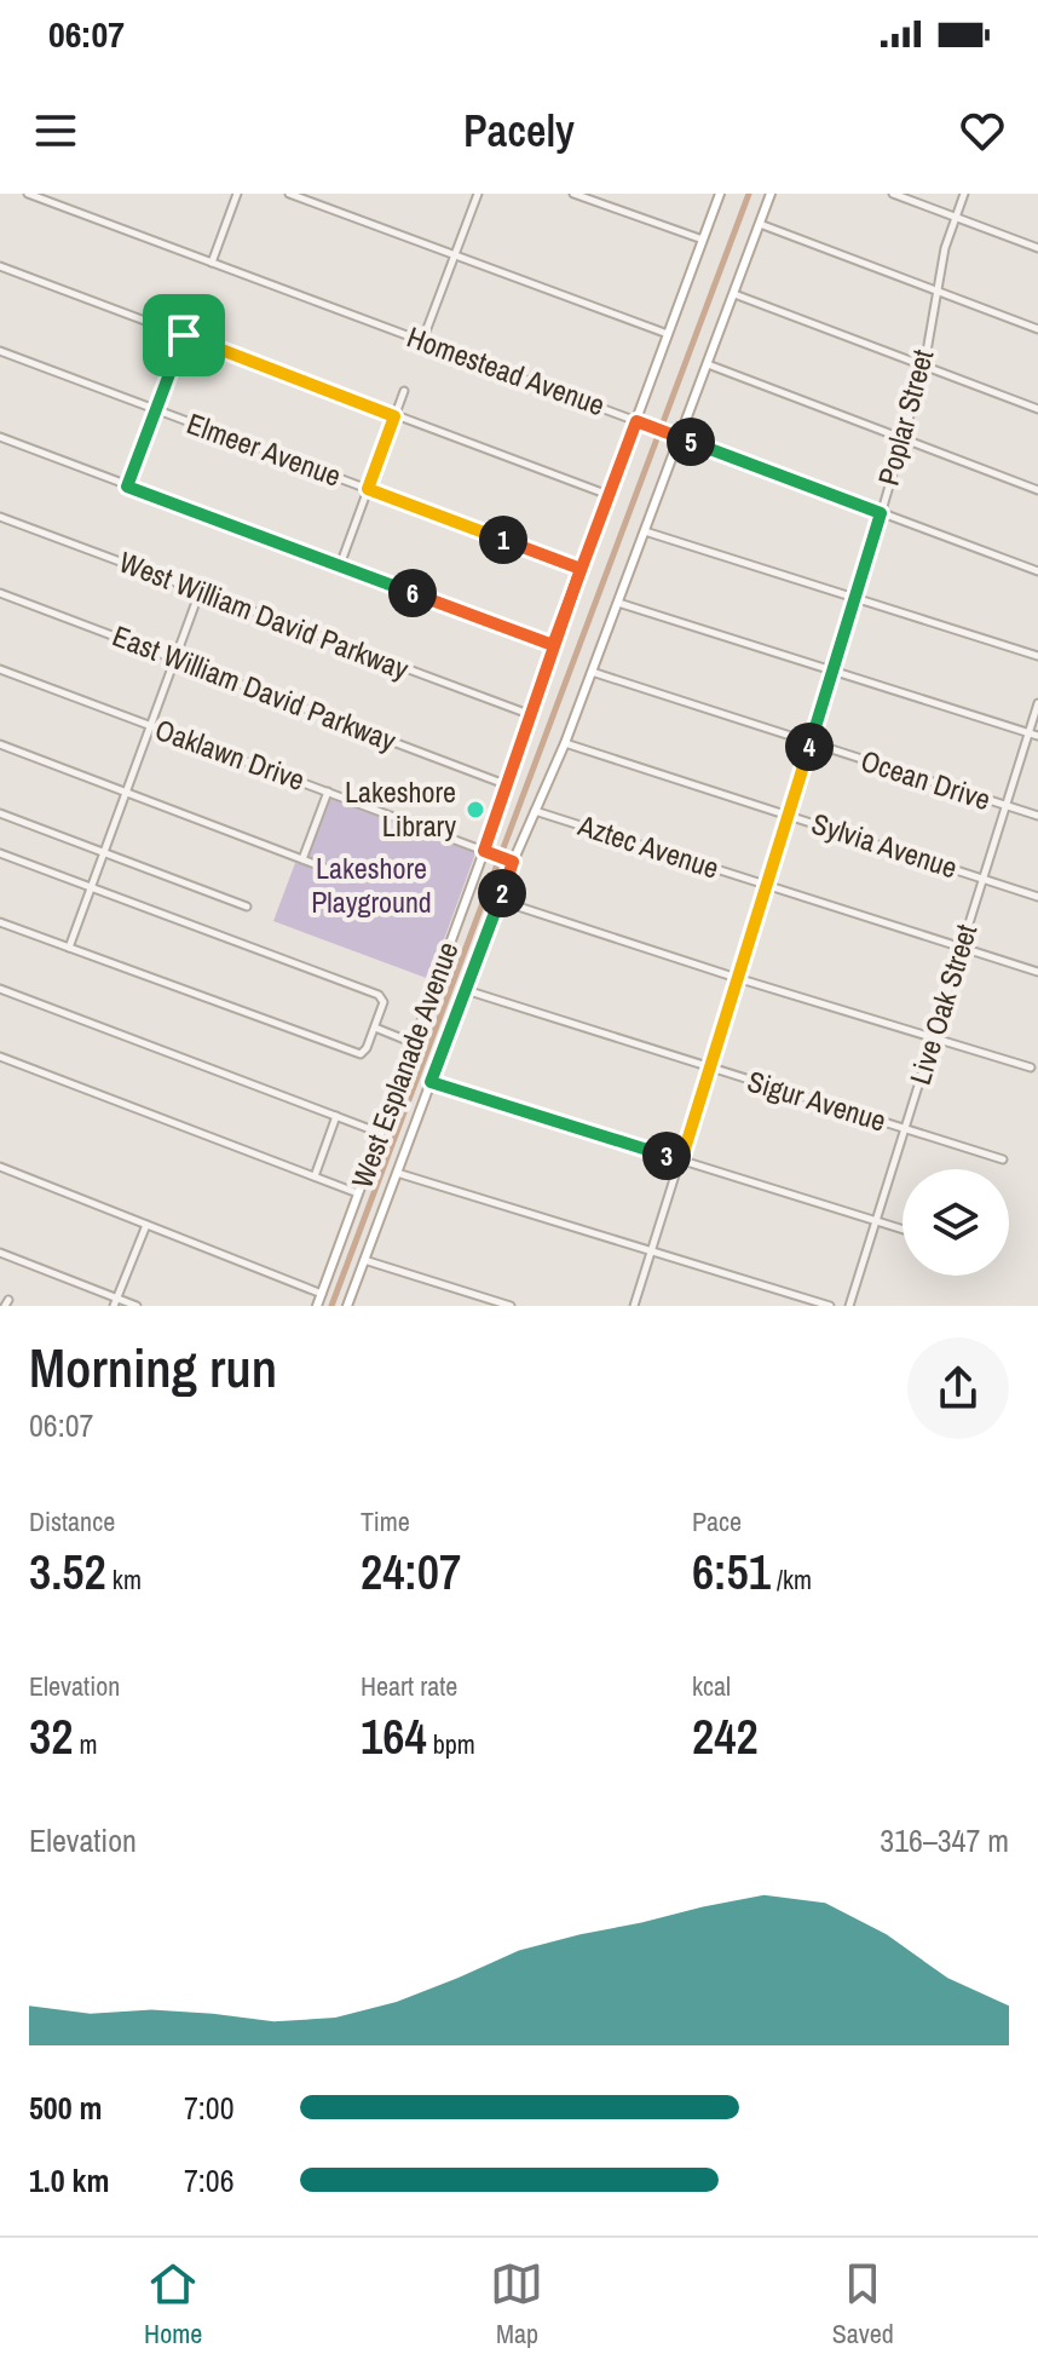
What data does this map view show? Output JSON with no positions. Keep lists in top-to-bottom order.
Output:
{
  "streets": {
    "main road": ["West Esplanade Avenue"],
    "street": [
      "Homestead Avenue",
      "Poplar Street",
      "Elmeer Avenue",
      "West William David Parkway",
      "East William David Parkway",
      "Oaklawn Drive",
      "Ocean Drive",
      "Sylvia Avenue",
      "Aztec Avenue",
      "Live Oak Street",
      "Sigur Avenue"
    ]
  },
  "crossings": [
    ["Homestead Avenue", "Poplar Street"],
    ["Homestead Avenue", "West Esplanade Avenue"],
    ["Poplar Street", "Ocean Drive"],
    ["Poplar Street", "Sylvia Avenue"],
    ["Poplar Street", "Aztec Avenue"],
    ["Poplar Street", "Sigur Avenue"],
    ["Elmeer Avenue", "West Esplanade Avenue"],
    ["West William David Parkway", "West Esplanade Avenue"],
    ["East William David Parkway", "West Esplanade Avenue"],
    ["Oaklawn Drive", "West Esplanade Avenue"],
    ["Ocean Drive", "Live Oak Street"],
    ["Ocean Drive", "West Esplanade Avenue"],
    ["Sylvia Avenue", "Live Oak Street"],
    ["Sylvia Avenue", "West Esplanade Avenue"],
    ["Aztec Avenue", "Live Oak Street"],
    ["Aztec Avenue", "West Esplanade Avenue"],
    ["Live Oak Street", "Sigur Avenue"],
    ["West Esplanade Avenue", "Sigur Avenue"]
  ],
  "parks": ["Lakeshore Playground"],
  "places": ["Lakeshore Library"],
  "page": {
    "status": "06:07",
    "header": "Pacely",
    "pins": [
      "5",
      "1",
      "6",
      "4",
      "2",
      "3"
    ],
    "heading": ["Morning run", "06:07"],
    "stats": [
      ["Distance", "3.52 km"],
      ["Time", "24:07"],
      ["Pace", "6:51 /km"],
      ["Elevation", "32 m"],
      ["Heart rate", "164 bpm"],
      ["kcal", "242"]
    ],
    "chart": ["Elevation", "316–347 m"],
    "list": [
      {
        "name": "500 m",
        "note": "7:00"
      },
      {
        "name": "1.0 km",
        "note": "7:06"
      }
    ],
    "tabs": ["Home", "Map", "Saved"]
  }
}
